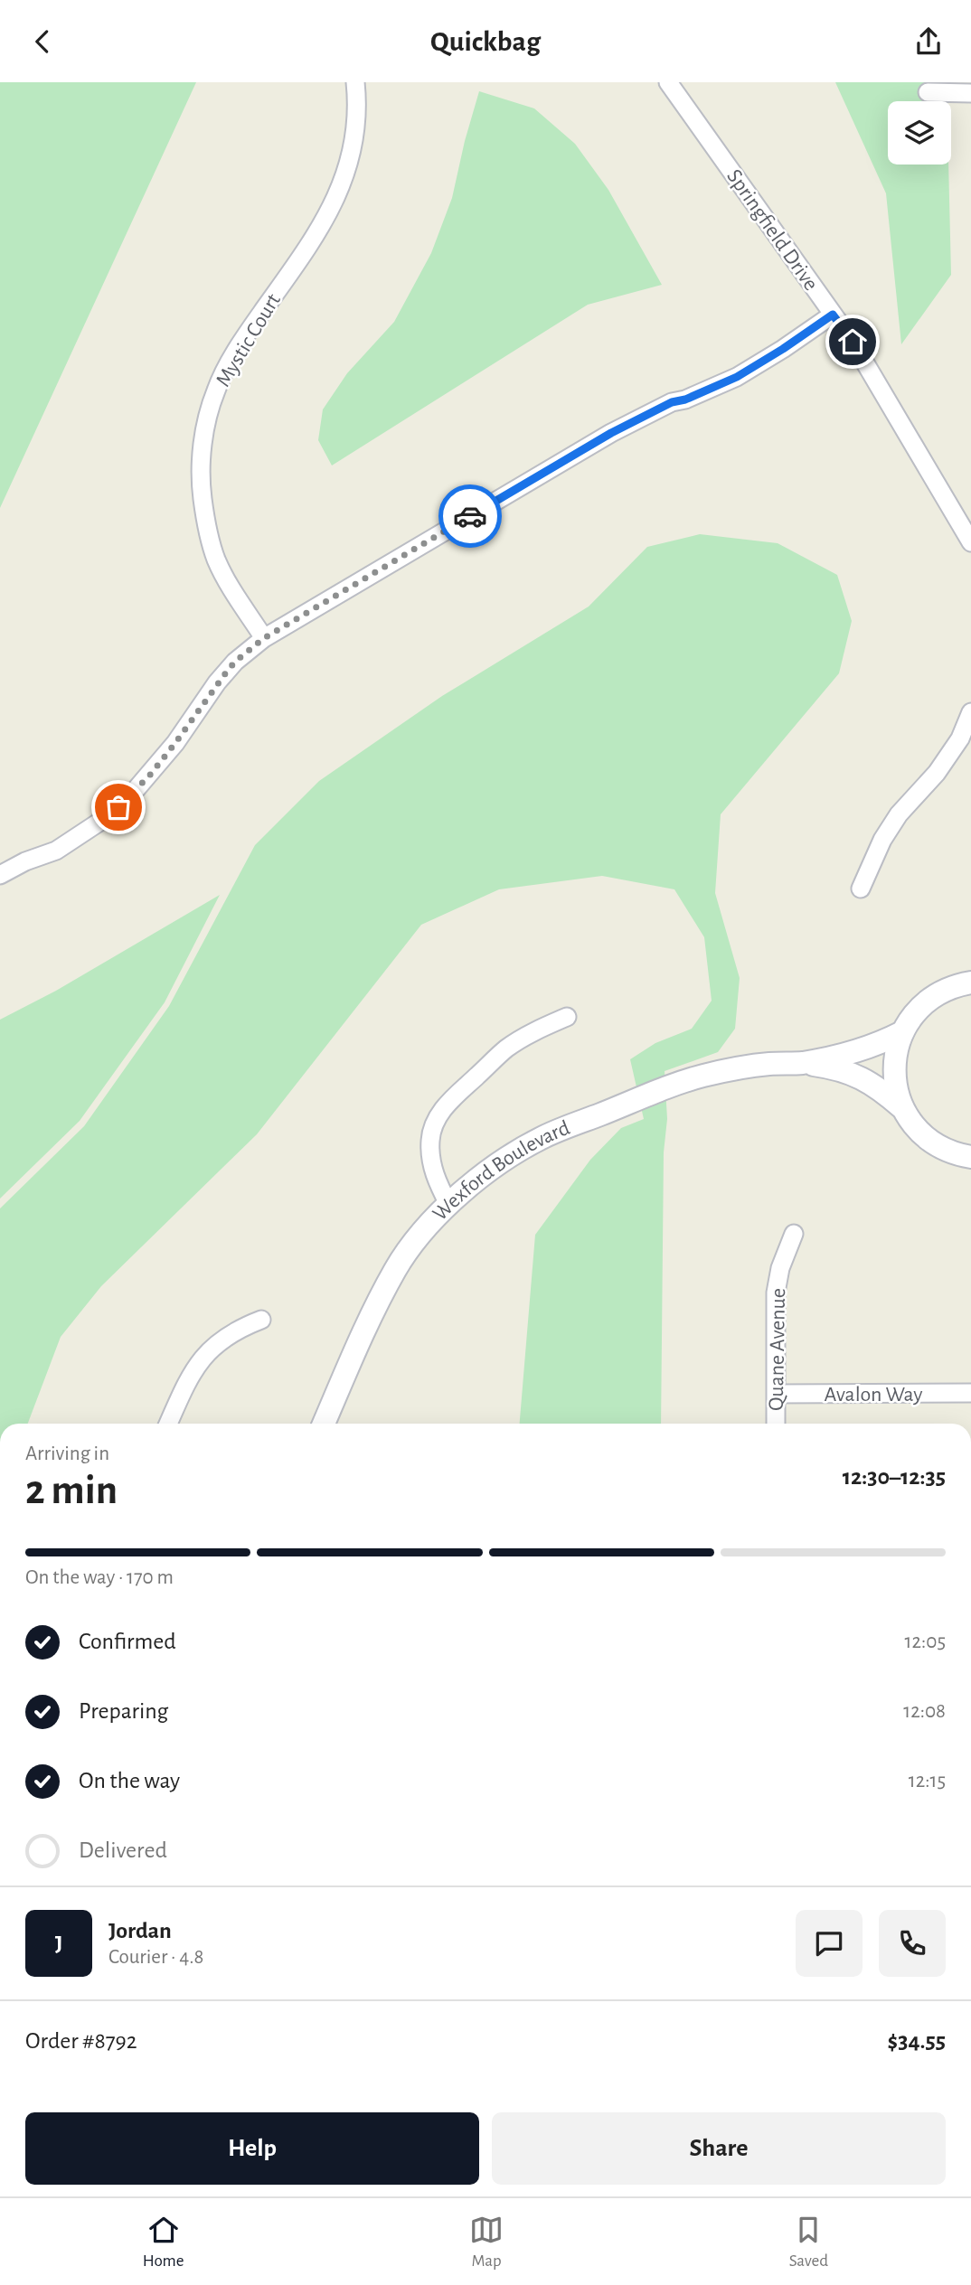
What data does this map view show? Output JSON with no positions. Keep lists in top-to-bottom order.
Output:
{
  "streets": {
    "street": [
      "Springfield Drive",
      "Mystic Court",
      "Wexford Boulevard",
      "Quane Avenue",
      "Avalon Way"
    ]
  },
  "crossings": [
    ["Quane Avenue", "Avalon Way"]
  ],
  "page": {
    "header": "Quickbag",
    "heading": ["2 min", "Arriving in", "12:30–12:35"],
    "panel": [
      "Jordan",
      "Courier · 4.8",
      "Order #8792",
      "$34.55"
    ],
    "bar": "On the way · 170 m",
    "list": [
      ["Confirmed", "12:05"],
      ["Preparing", "12:08"],
      ["On the way", "12:15"],
      "Delivered"
    ],
    "round": "J",
    "buttons": ["Help", "Share"],
    "tabs": ["Home", "Map", "Saved"]
  }
}
